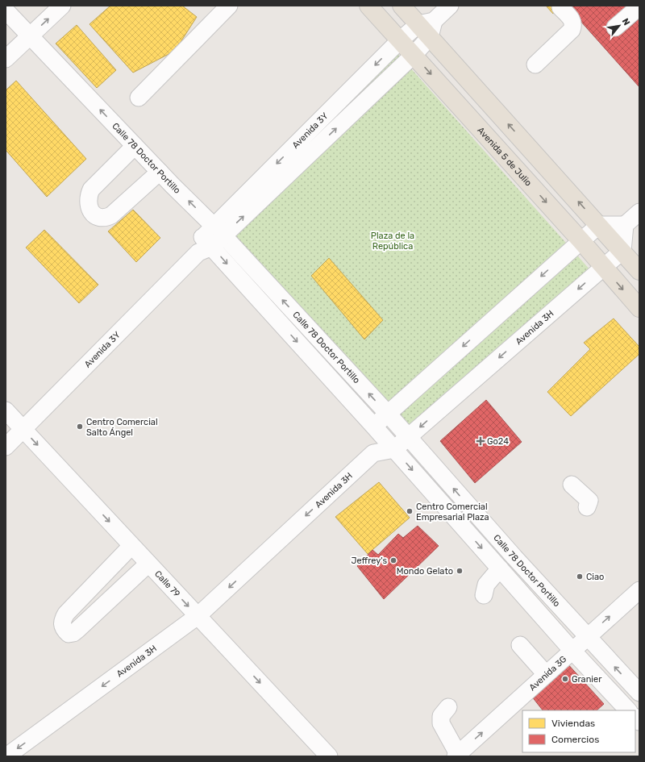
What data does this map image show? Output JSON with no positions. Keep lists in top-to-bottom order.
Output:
{
  "streets": {
    "main road": ["Avenida 5 de Julio"],
    "street": [
      "Avenida 3Y",
      "Calle 78 Doctor Portillo",
      "Avenida 3H",
      "Calle 79",
      "Avenida 3G"
    ]
  },
  "crossings": [
    ["Avenida 3Y", "Avenida 5 de Julio"],
    ["Avenida 3Y", "Calle 78 Doctor Portillo"],
    ["Avenida 3Y", "Calle 79"],
    ["Avenida 5 de Julio", "Avenida 3H"],
    ["Calle 78 Doctor Portillo", "Avenida 3H"],
    ["Calle 78 Doctor Portillo", "Avenida 3G"],
    ["Avenida 3H", "Calle 79"]
  ],
  "one_way": ["Calle 79", "Avenida 3G"],
  "parks": ["Plaza de la República"],
  "places": {
    "other": [
      "Centro Comercial Salto Ángel",
      "Centro Comercial Empresarial Plaza",
      "Jeffrey's",
      "Mondo Gelato",
      "Ciao",
      "Granier"
    ],
    "health": ["Go24"]
  },
  "legend": ["Viviendas", "Comercios"],
  "north": "top right"
}
